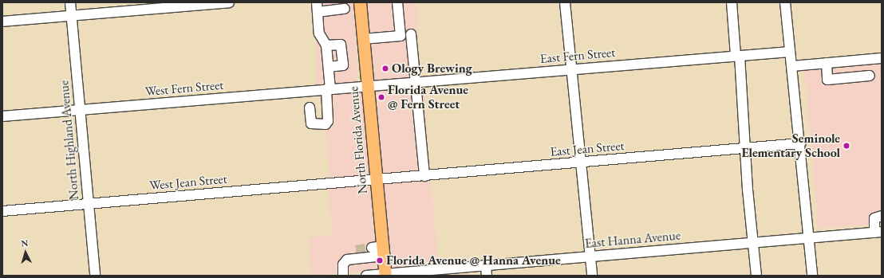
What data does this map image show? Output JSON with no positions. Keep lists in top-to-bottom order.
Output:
{
  "streets": {
    "main road": ["North Florida Avenue"],
    "street": [
      "East Fern Street",
      "West Fern Street",
      "North Highland Avenue",
      "East Jean Street",
      "West Jean Street",
      "East Hanna Avenue"
    ]
  },
  "crossings": [
    ["East Fern Street", "West Fern Street"],
    ["East Fern Street", "North Florida Avenue"],
    ["West Fern Street", "North Highland Avenue"],
    ["West Fern Street", "North Florida Avenue"],
    ["North Highland Avenue", "West Jean Street"],
    ["North Florida Avenue", "East Jean Street"],
    ["North Florida Avenue", "West Jean Street"],
    ["North Florida Avenue", "East Hanna Avenue"],
    ["East Jean Street", "West Jean Street"]
  ],
  "places": [
    "Ology Brewing",
    "Florida Avenue @ Fern Street",
    "Seminole Elementary School",
    "Florida Avenue @ Hanna Avenue"
  ],
  "north": "top"
}
